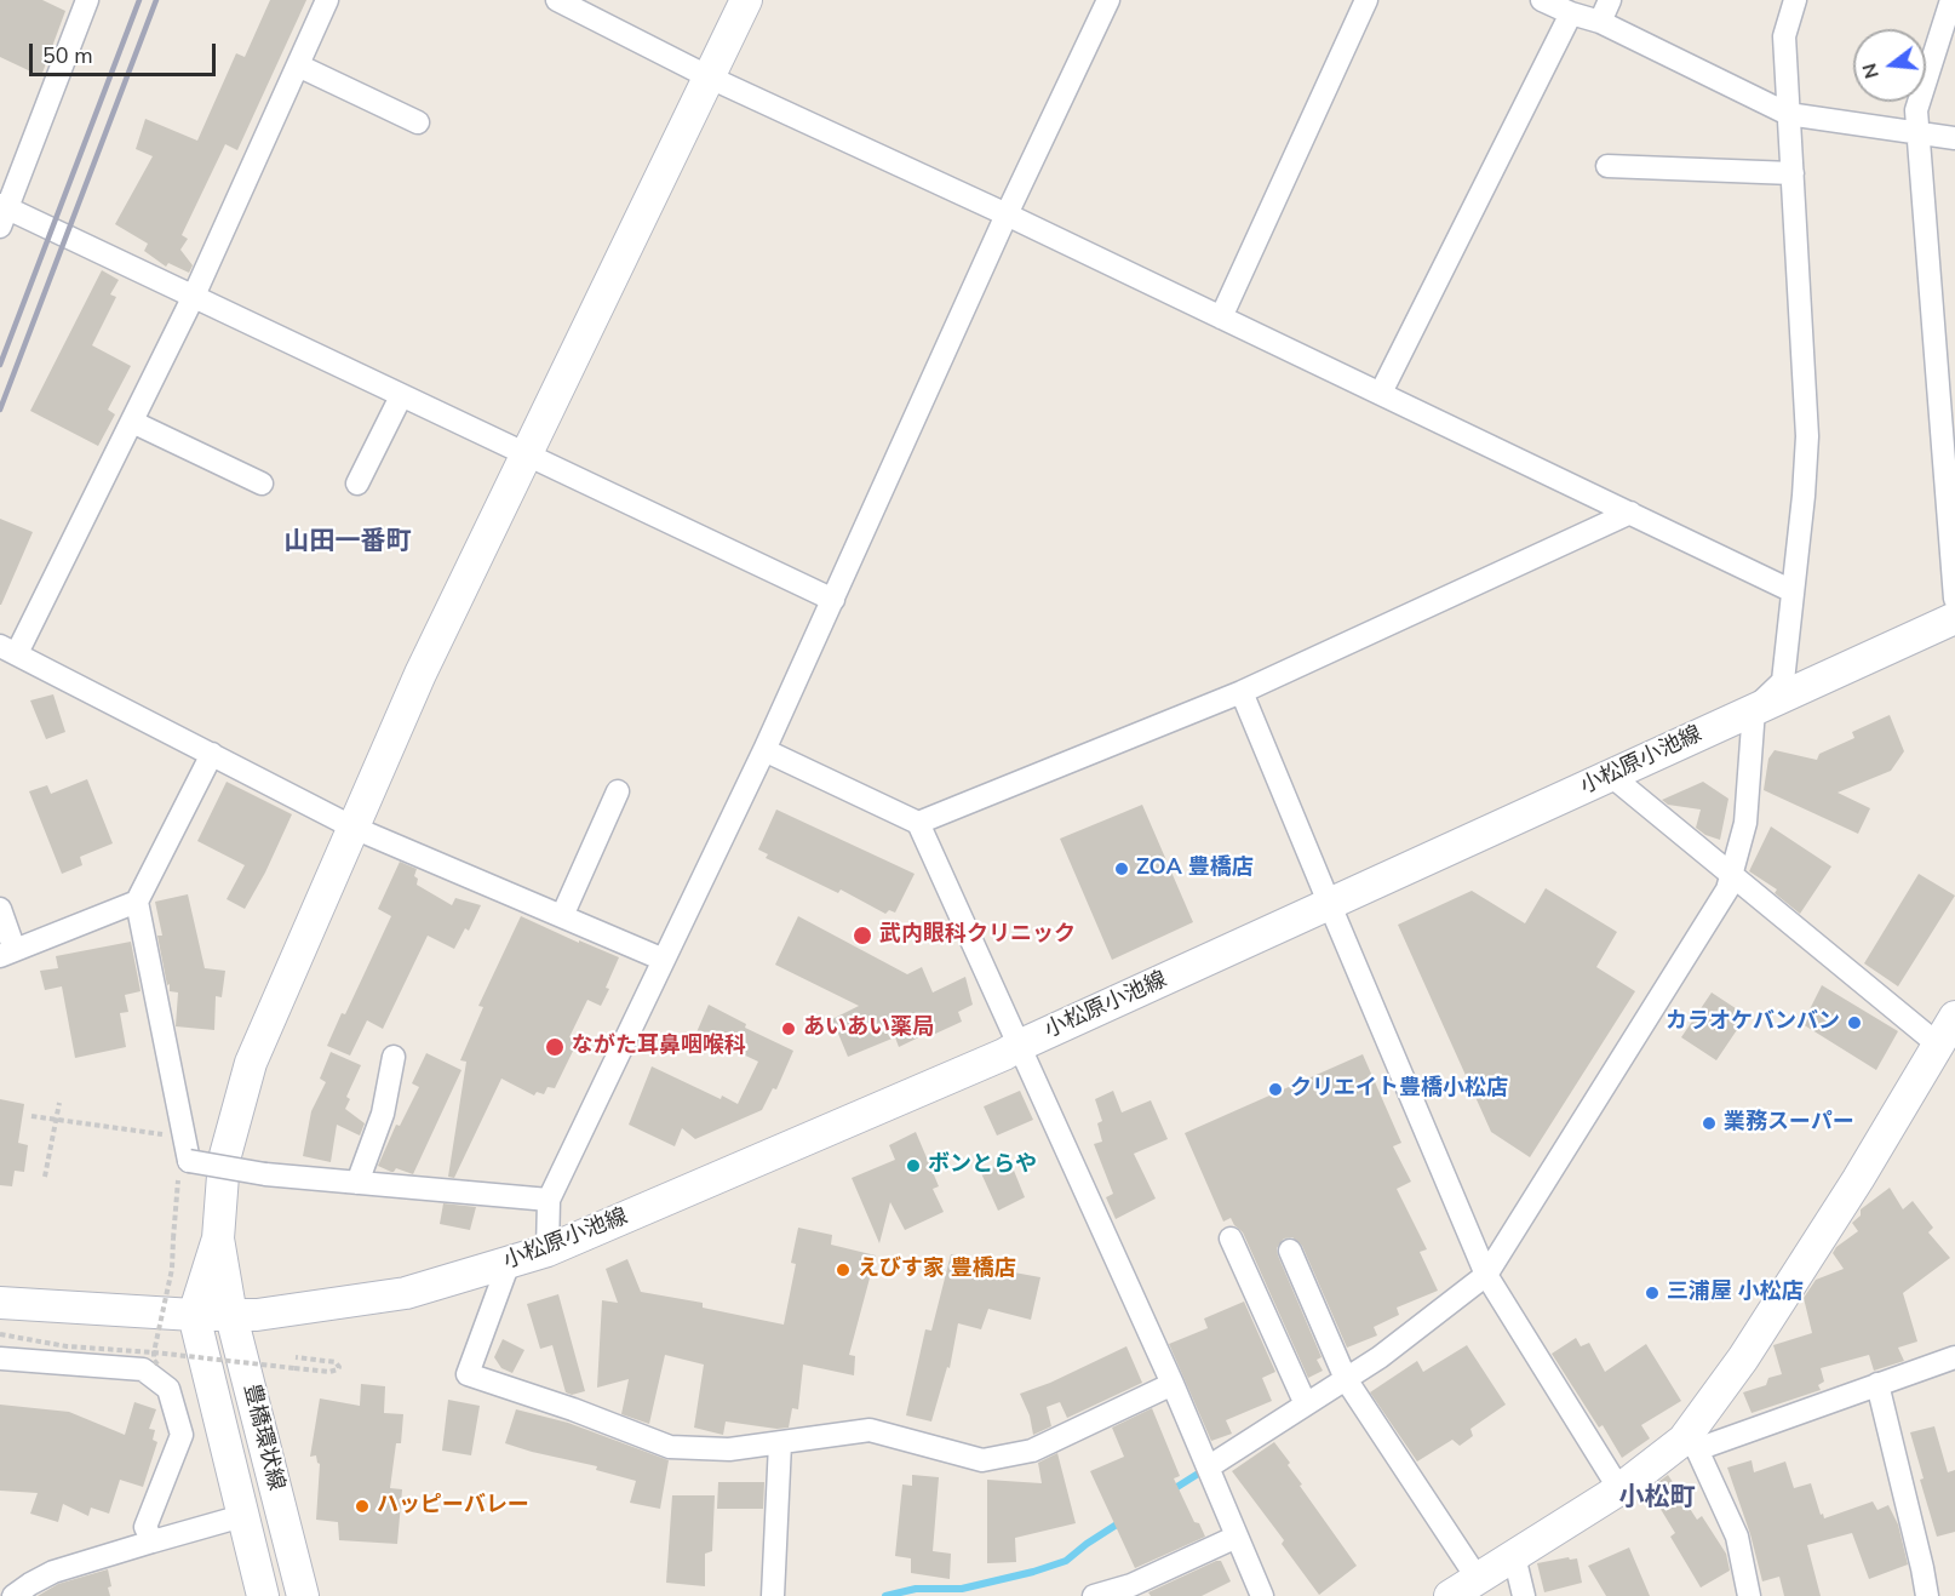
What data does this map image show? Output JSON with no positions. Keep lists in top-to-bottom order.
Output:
{
  "streets": {
    "main road": ["小松原小池線", "豊橋環状線"]
  },
  "crossings": [
    ["小松原小池線", "豊橋環状線"]
  ],
  "districts": ["山田一番町", "小松町"],
  "places": [
    "ZOA 豊橋店",
    "武内眼科クリニック",
    "カラオケバンバン",
    "あいあい薬局",
    "ながた耳鼻咽喉科",
    "クリエイト豊橋小松店",
    "業務スーパー",
    "ボンとらや",
    "えびす家 豊橋店",
    "三浦屋 小松店",
    "ハッピーバレー"
  ],
  "scale_bar": "50 m",
  "north": "left"
}
